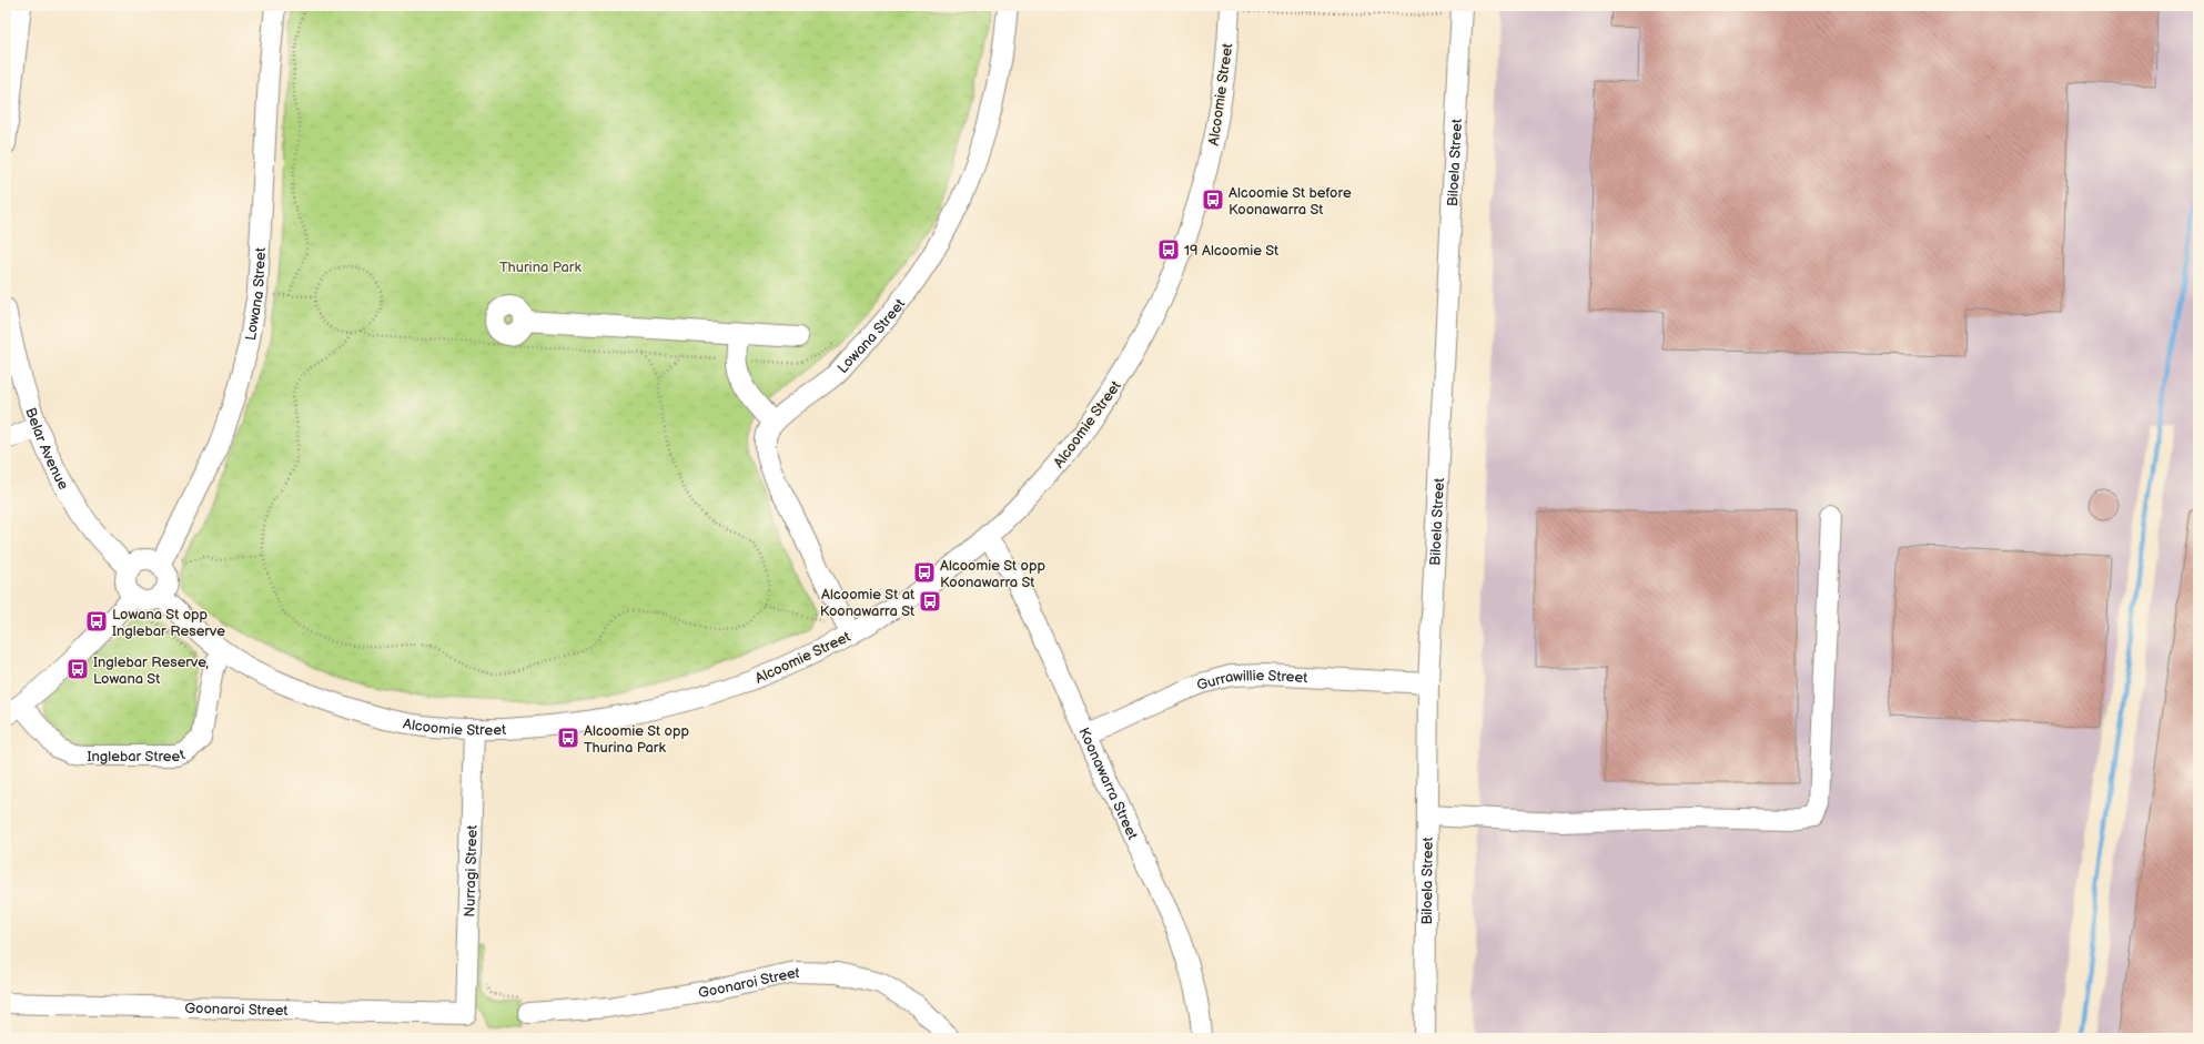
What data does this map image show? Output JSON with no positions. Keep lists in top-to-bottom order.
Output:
{
  "streets": {
    "street": [
      "Alcoomie Street",
      "Biloela Street",
      "Lowana Street",
      "Belar Avenue",
      "Gurrawillie Street",
      "Inglebar Street",
      "Koonawarra Street",
      "Nurragi Street",
      "Goonaroi Street"
    ]
  },
  "crossings": [
    ["Alcoomie Street", "Lowana Street"],
    ["Alcoomie Street", "Belar Avenue"],
    ["Alcoomie Street", "Inglebar Street"],
    ["Alcoomie Street", "Koonawarra Street"],
    ["Alcoomie Street", "Nurragi Street"],
    ["Biloela Street", "Gurrawillie Street"],
    ["Lowana Street", "Belar Avenue"],
    ["Gurrawillie Street", "Koonawarra Street"],
    ["Nurragi Street", "Goonaroi Street"]
  ],
  "parks": ["Thurina Park"],
  "places": {
    "bus stop": [
      "Alcoomie St before Koonawarra St",
      "19 Alcoomie St",
      "Alcoomie St opp Koonawarra St",
      "Alcoomie St at Koonawarra St",
      "Lowana St opp Inglebar Reserve",
      "Inglebar Reserve, Lowana St",
      "Alcoomie St opp Thurina Park"
    ]
  }
}
